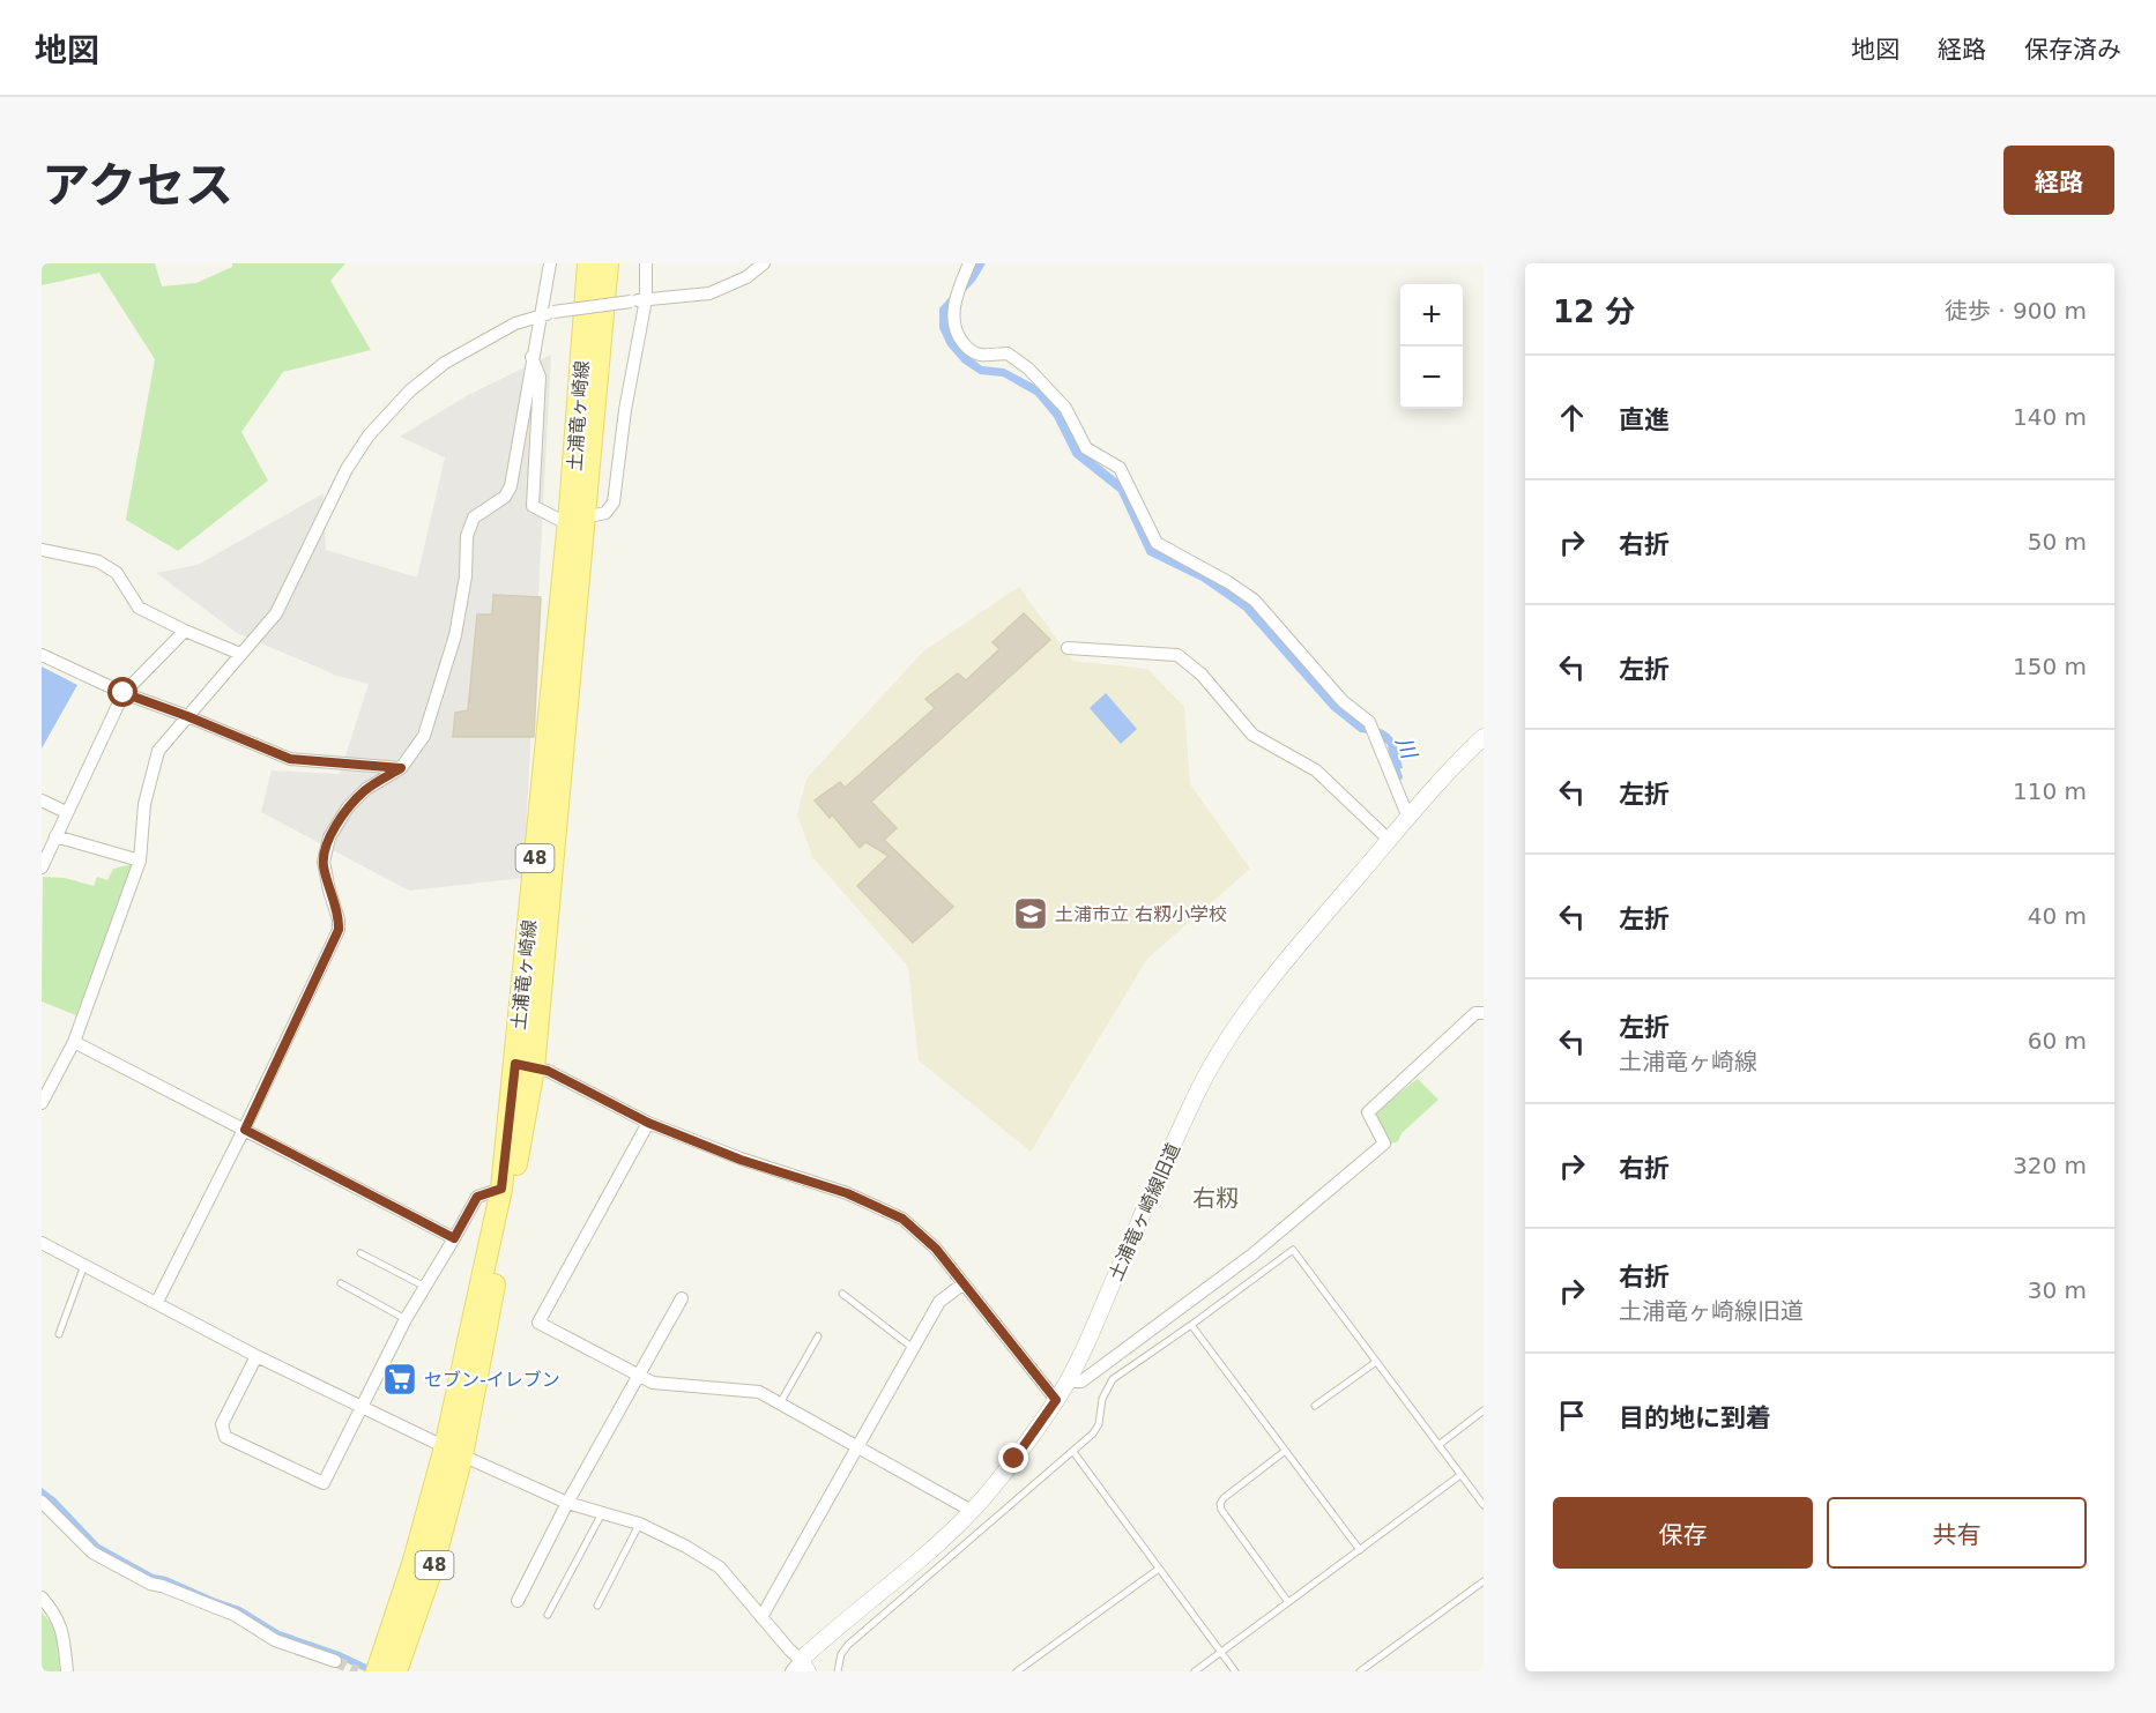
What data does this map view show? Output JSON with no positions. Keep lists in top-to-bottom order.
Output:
{
  "streets": {
    "main road": ["土浦竜ヶ崎線", "48"],
    "street": ["土浦竜ヶ崎線旧道"]
  },
  "districts": ["右籾"],
  "water": ["川"],
  "places": {
    "school or university": ["土浦市立 右籾小学校"],
    "supermarket": ["セブン-イレブン"]
  },
  "page": {
    "header": "地図",
    "nav": ["地図", "経路", "保存済み"],
    "title": "アクセス",
    "buttons": [
      "経路",
      ["保存", "共有"]
    ],
    "heading": ["12 分", "徒歩 · 900 m"],
    "map_buttons": ["+", "−"],
    "list": [
      ["直進", "140 m"],
      ["右折", "50 m"],
      ["左折", "150 m"],
      ["左折", "110 m"],
      ["左折", "40 m"],
      ["左折", "土浦竜ヶ崎線", "60 m"],
      ["右折", "320 m"],
      ["右折", "土浦竜ヶ崎線旧道", "30 m"],
      "目的地に到着"
    ]
  }
}
